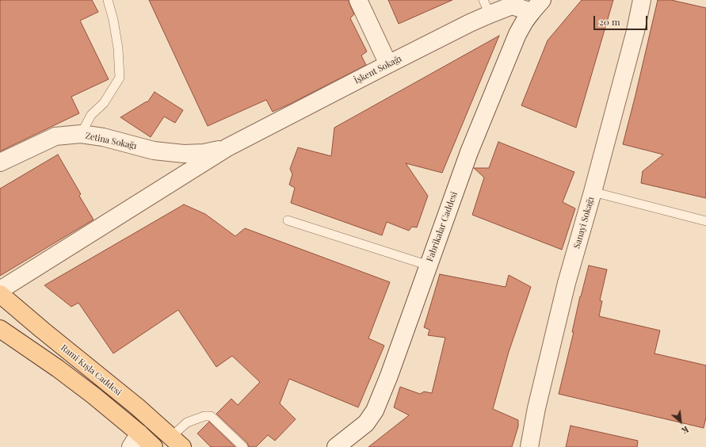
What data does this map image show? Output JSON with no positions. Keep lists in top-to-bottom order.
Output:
{
  "streets": {
    "main road": ["Rami Kışla Caddesi"],
    "street": [
      "İşkent Sokağı",
      "Zetina Sokağı",
      "Sanayi Sokağı",
      "Fabrikalar Caddesi"
    ]
  },
  "crossings": [
    ["İşkent Sokağı", "Zetina Sokağı"],
    ["İşkent Sokağı", "Fabrikalar Caddesi"]
  ],
  "scale_bar": "20 m",
  "north": "bottom right"
}
